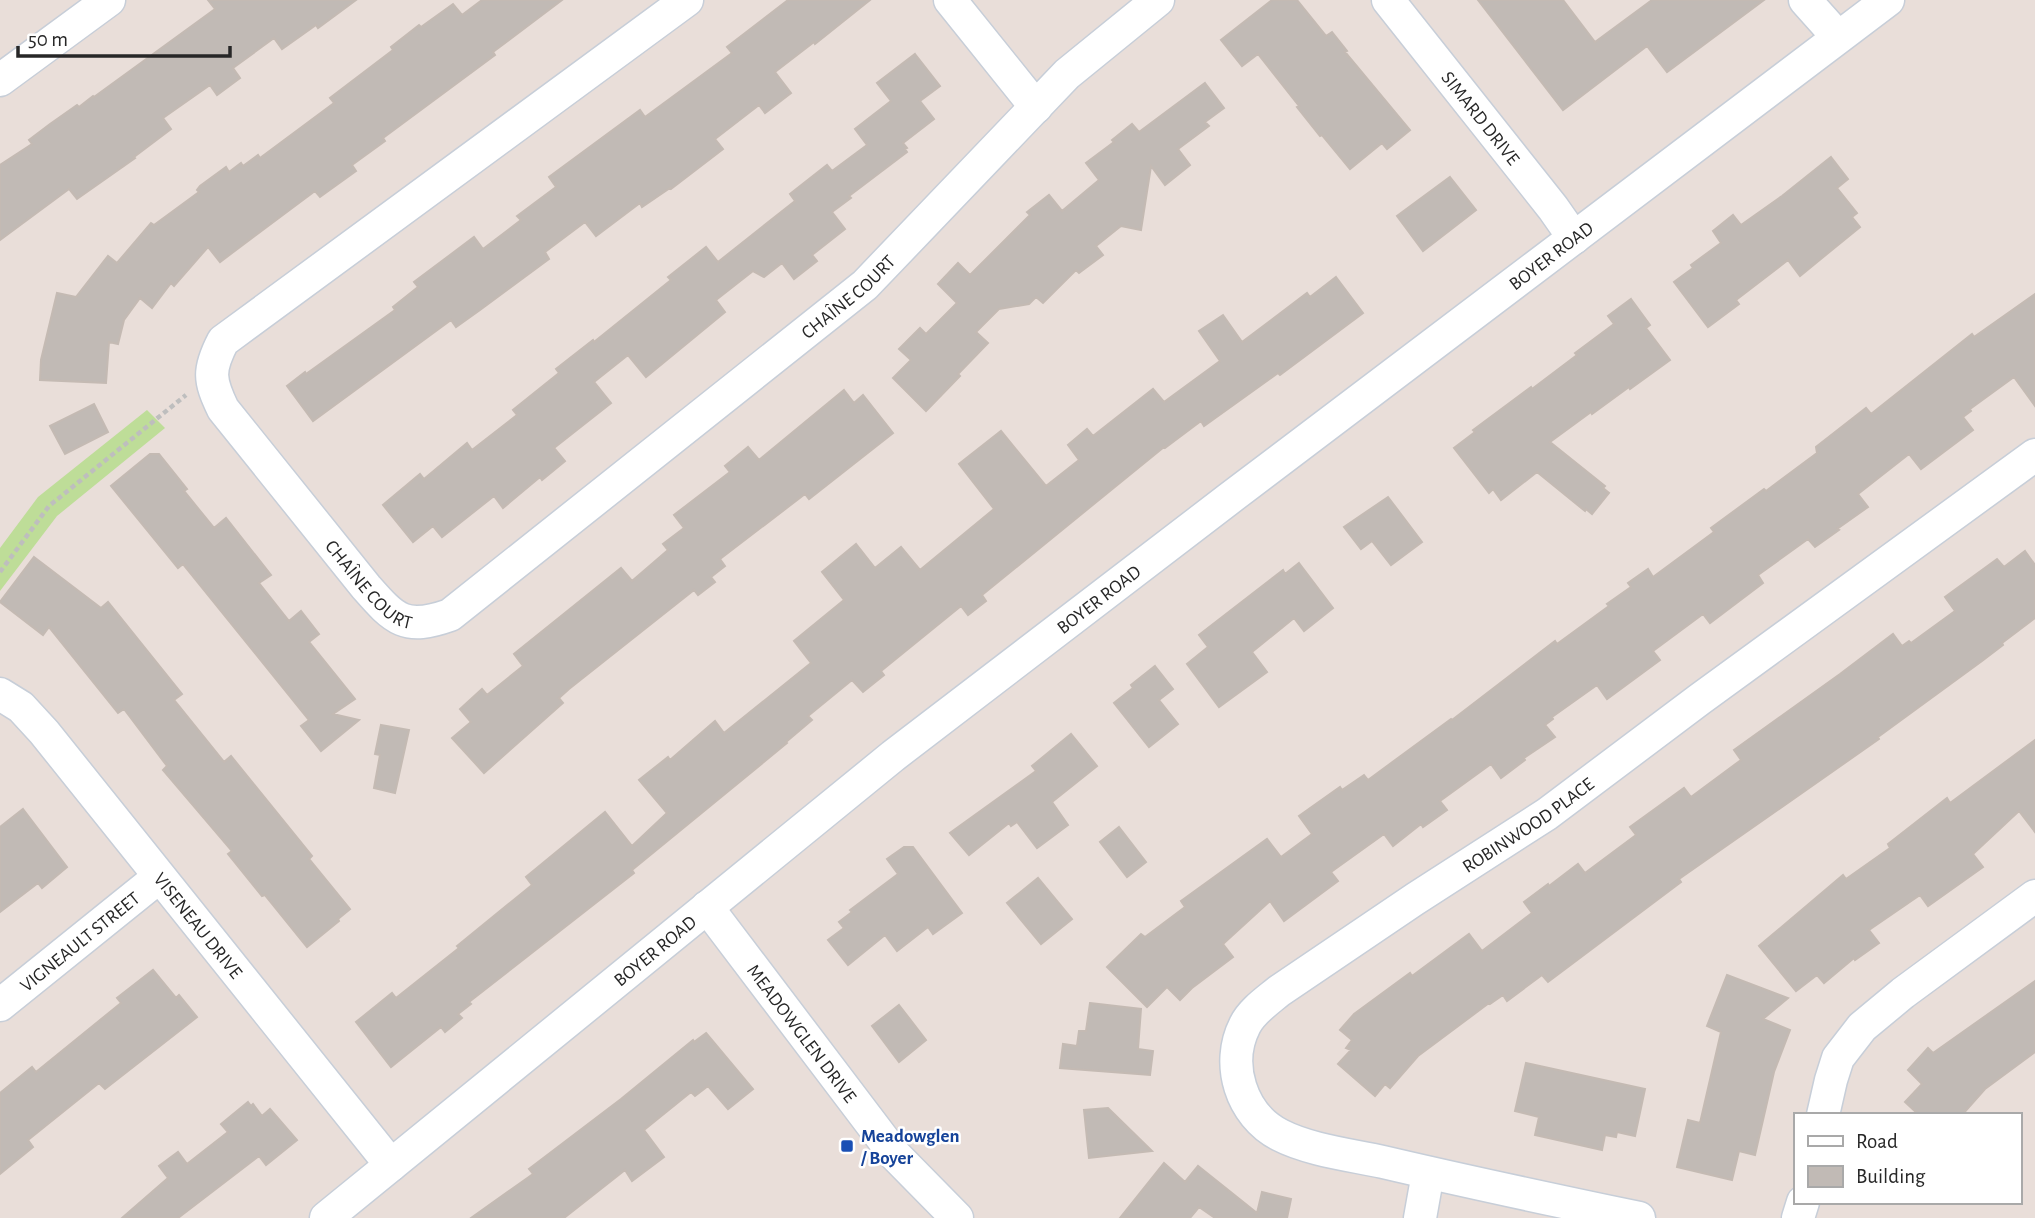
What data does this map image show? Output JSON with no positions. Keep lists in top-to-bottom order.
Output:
{
  "streets": {
    "street": [
      "SIMARD DRIVE",
      "BOYER ROAD",
      "CHAÎNE COURT",
      "ROBINWOOD PLACE",
      "VISENEAU DRIVE",
      "VIGNEAULT STREET",
      "MEADOWGLEN DRIVE"
    ]
  },
  "crossings": [
    ["SIMARD DRIVE", "BOYER ROAD"],
    ["BOYER ROAD", "VISENEAU DRIVE"],
    ["BOYER ROAD", "MEADOWGLEN DRIVE"],
    ["VISENEAU DRIVE", "VIGNEAULT STREET"]
  ],
  "places": {
    "transit": ["Meadowglen / Boyer"]
  },
  "legend": ["Road", "Building"],
  "scale_bar": "50 m"
}
